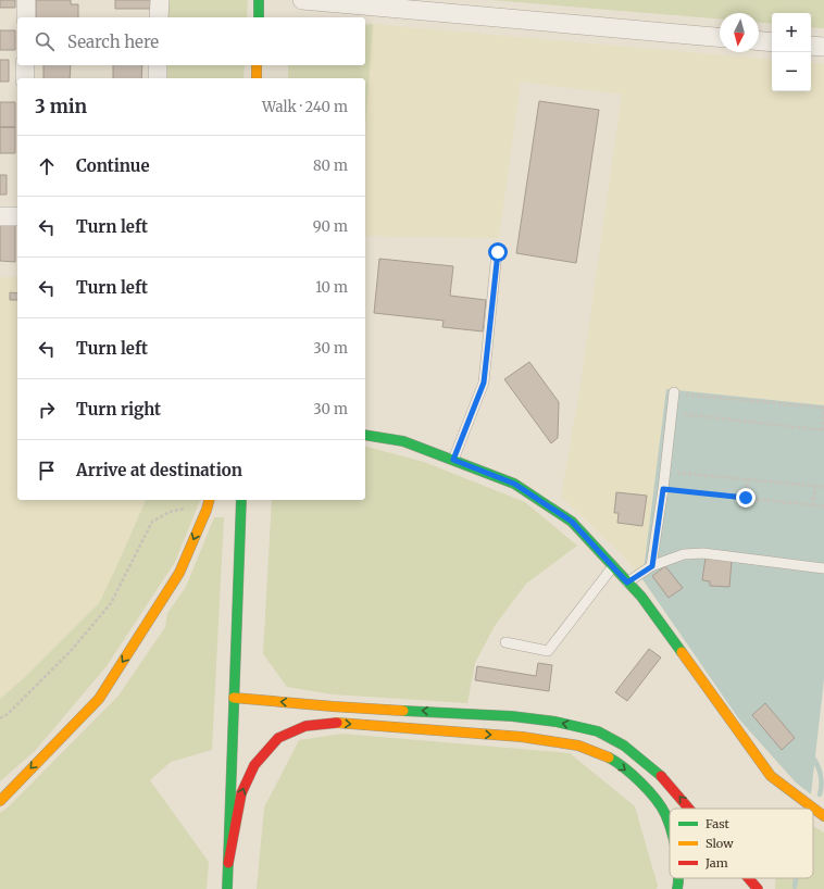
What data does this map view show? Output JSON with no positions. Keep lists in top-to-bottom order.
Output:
{
  "legend": ["Fast", "Slow", "Jam"],
  "north": "bottom",
  "page": {
    "map_buttons": ["+", "−"],
    "search": "Search here",
    "heading": ["3 min", "Walk · 240 m"],
    "list": [
      ["Continue", "80 m"],
      ["Turn left", "90 m"],
      ["Turn left", "10 m"],
      ["Turn left", "30 m"],
      ["Turn right", "30 m"],
      "Arrive at destination"
    ]
  }
}
